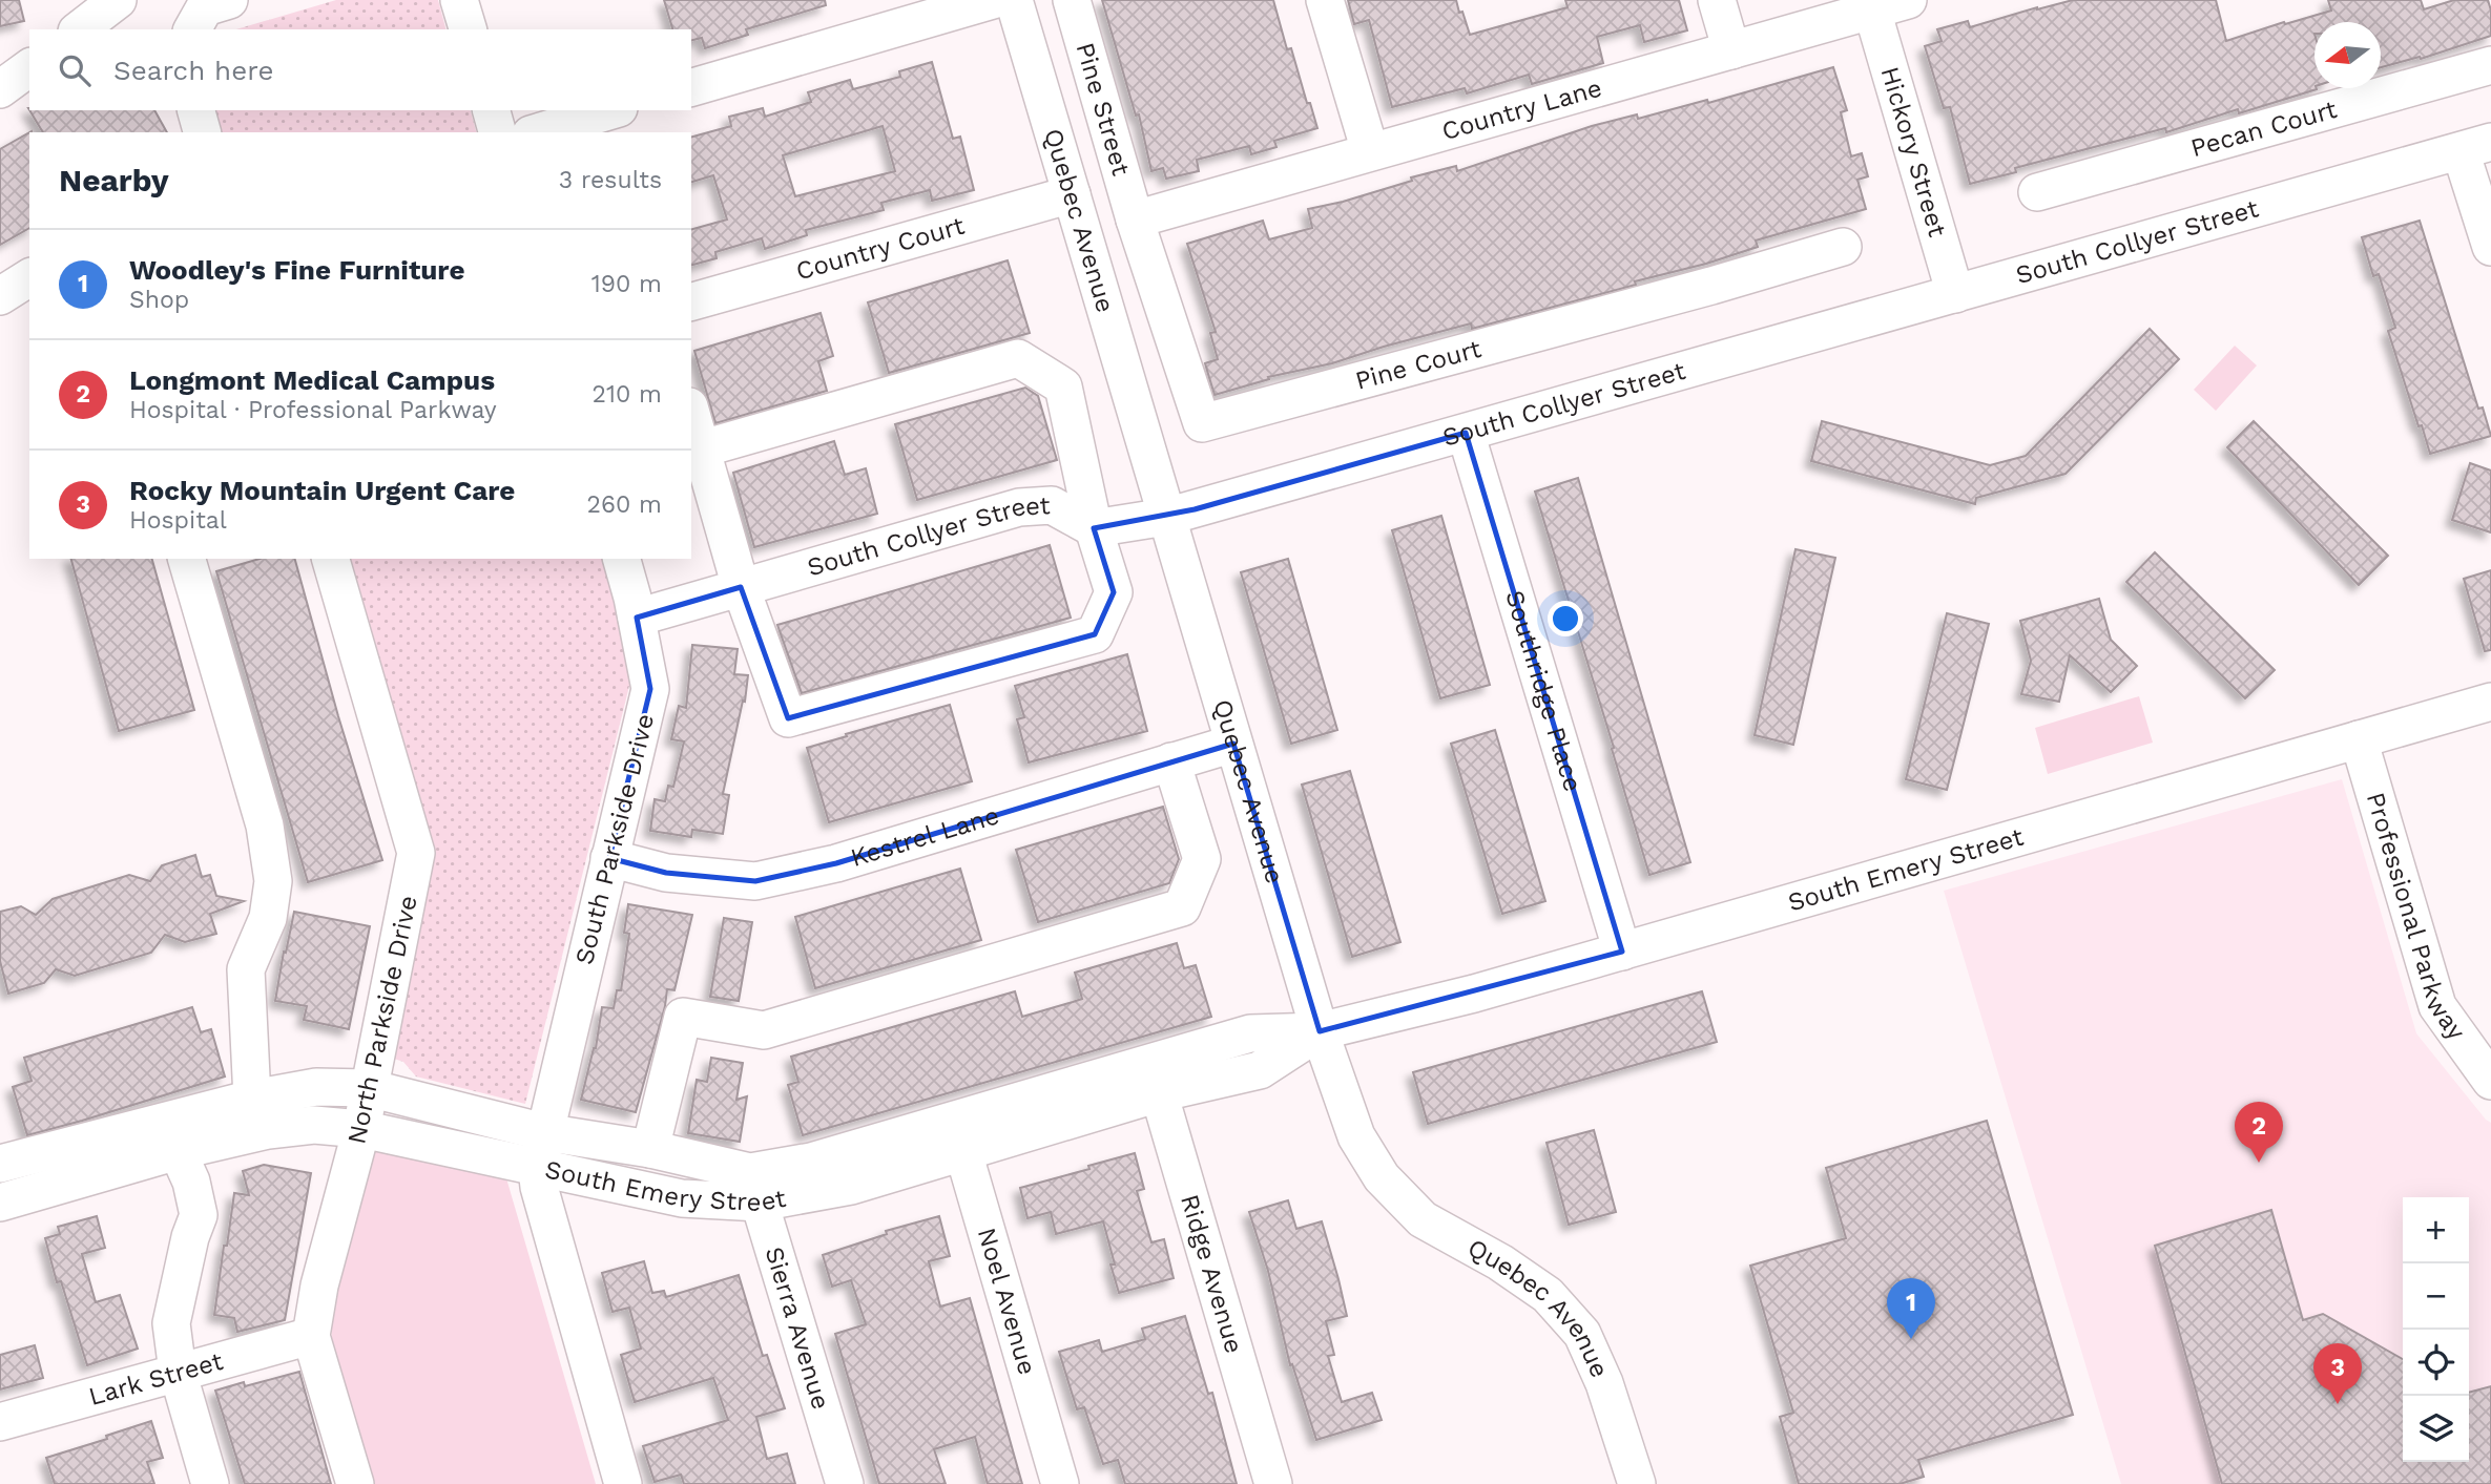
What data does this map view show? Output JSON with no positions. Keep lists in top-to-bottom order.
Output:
{
  "streets": {
    "street": [
      "Pine Street",
      "Country Lane",
      "Pecan Court",
      "Hickory Street",
      "Quebec Avenue",
      "South Collyer Street",
      "Country Court",
      "Pine Court",
      "Southridge Place",
      "Kestrel Lane",
      "South Parkside Drive",
      "South Emery Street",
      "Professional Parkway",
      "North Parkside Drive",
      "Ridge Avenue",
      "Noel Avenue",
      "Sierra Avenue",
      "Lark Street"
    ]
  },
  "crossings": [
    ["Pine Street", "Country Lane"],
    ["Pine Street", "Pine Court"],
    ["Country Lane", "Hickory Street"],
    ["Country Lane", "Pine Court"],
    ["Hickory Street", "South Collyer Street"],
    ["Quebec Avenue", "South Collyer Street"],
    ["Quebec Avenue", "Country Court"],
    ["Quebec Avenue", "Kestrel Lane"],
    ["Quebec Avenue", "South Emery Street"],
    ["South Collyer Street", "Southridge Place"],
    ["South Collyer Street", "South Parkside Drive"],
    ["Southridge Place", "South Emery Street"],
    ["Kestrel Lane", "South Parkside Drive"],
    ["South Parkside Drive", "South Emery Street"],
    ["South Emery Street", "Professional Parkway"],
    ["South Emery Street", "North Parkside Drive"],
    ["South Emery Street", "Ridge Avenue"],
    ["South Emery Street", "Noel Avenue"],
    ["South Emery Street", "Sierra Avenue"],
    ["North Parkside Drive", "Lark Street"]
  ],
  "north": "left",
  "page": {
    "search": "Search here",
    "heading": ["Nearby", "3 results"],
    "list": [
      {
        "mark": "1",
        "name": "Woodley's Fine Furniture",
        "note": "Shop",
        "value": "190 m"
      },
      {
        "mark": "2",
        "name": "Longmont Medical Campus",
        "note": "Hospital · Professional Parkway",
        "value": "210 m"
      },
      {
        "mark": "3",
        "name": "Rocky Mountain Urgent Care",
        "note": "Hospital",
        "value": "260 m"
      }
    ],
    "pins": ["2", "1", "3"],
    "map_buttons": ["+", "−"]
  }
}
